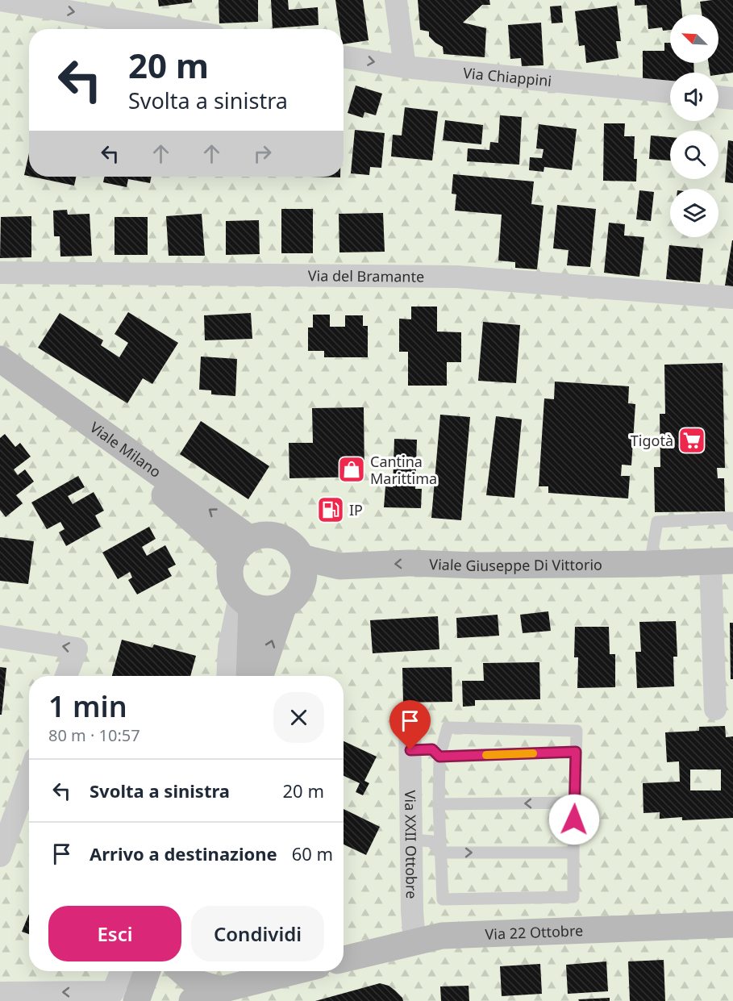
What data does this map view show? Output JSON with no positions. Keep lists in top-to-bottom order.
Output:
{
  "streets": {
    "street": [
      "Via Chiappini",
      "Via del Bramante",
      "Viale Milano",
      "Viale Giuseppe Di Vittorio",
      "Via XXII Ottobre",
      "Via 22 Ottobre"
    ]
  },
  "crossings": [
    ["Viale Milano", "Viale Giuseppe Di Vittorio"],
    ["Via XXII Ottobre", "Via 22 Ottobre"]
  ],
  "one_way": ["Viale Giuseppe Di Vittorio"],
  "places": {
    "supermarket": ["Tigotà"],
    "shop": ["Cantina Marittima"],
    "fuel station": ["IP"]
  },
  "north": "top left",
  "page": {
    "turn": ["20 m", "Svolta a sinistra"],
    "heading": ["1 min", "80 m · 10:57"],
    "list": [
      {
        "name": "Svolta a sinistra",
        "value": "20 m"
      },
      {
        "name": "Arrivo a destinazione",
        "value": "60 m"
      }
    ],
    "buttons": ["Esci", "Condividi"]
  }
}
